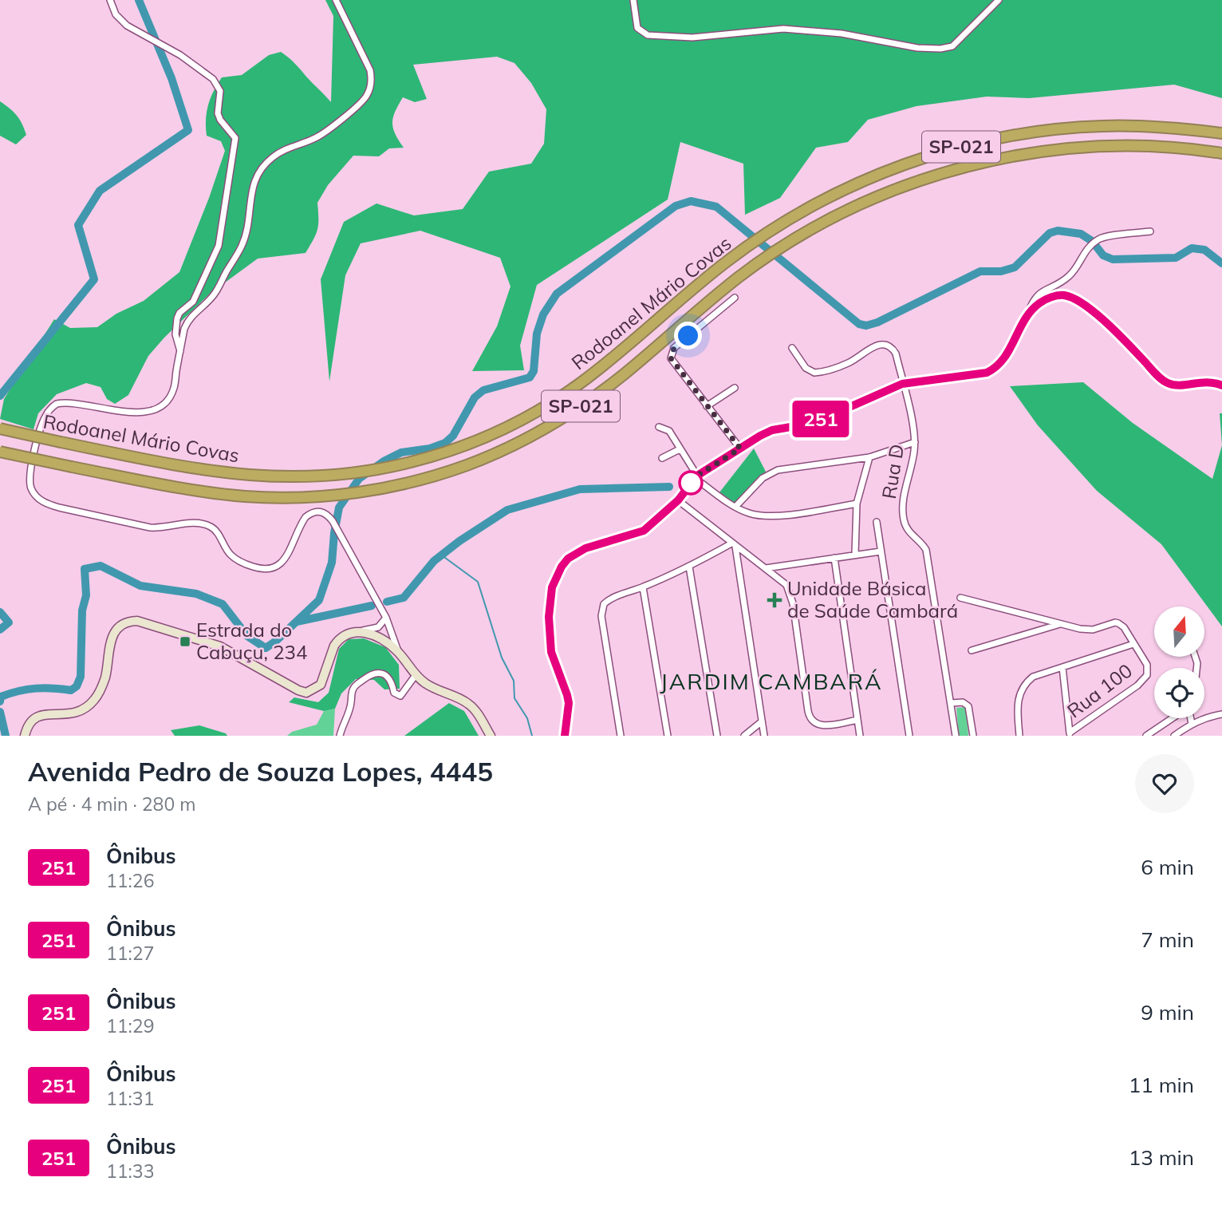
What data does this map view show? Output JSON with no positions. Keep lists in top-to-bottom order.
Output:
{
  "streets": {
    "highway": ["SP-021", "Rodoanel Mário Covas"],
    "street": ["Rua D", "Rua 100"]
  },
  "districts": ["JARDIM CAMBARÁ"],
  "places": {
    "health": ["Unidade Básica de Saúde Cambará"],
    "transit": ["Estrada do Cabuçu, 234"]
  },
  "lines": ["bus line 251"],
  "north": "top",
  "page": {
    "on_map": "251",
    "heading": ["Avenida Pedro de Souza Lopes, 4445", "A pé · 4 min · 280 m"],
    "list": [
      {
        "mark": "251",
        "name": "Ônibus",
        "note": "11:26",
        "value": "6 min"
      },
      {
        "mark": "251",
        "name": "Ônibus",
        "note": "11:27",
        "value": "7 min"
      },
      {
        "mark": "251",
        "name": "Ônibus",
        "note": "11:29",
        "value": "9 min"
      },
      {
        "mark": "251",
        "name": "Ônibus",
        "note": "11:31",
        "value": "11 min"
      },
      {
        "mark": "251",
        "name": "Ônibus",
        "note": "11:33",
        "value": "13 min"
      }
    ]
  }
}
